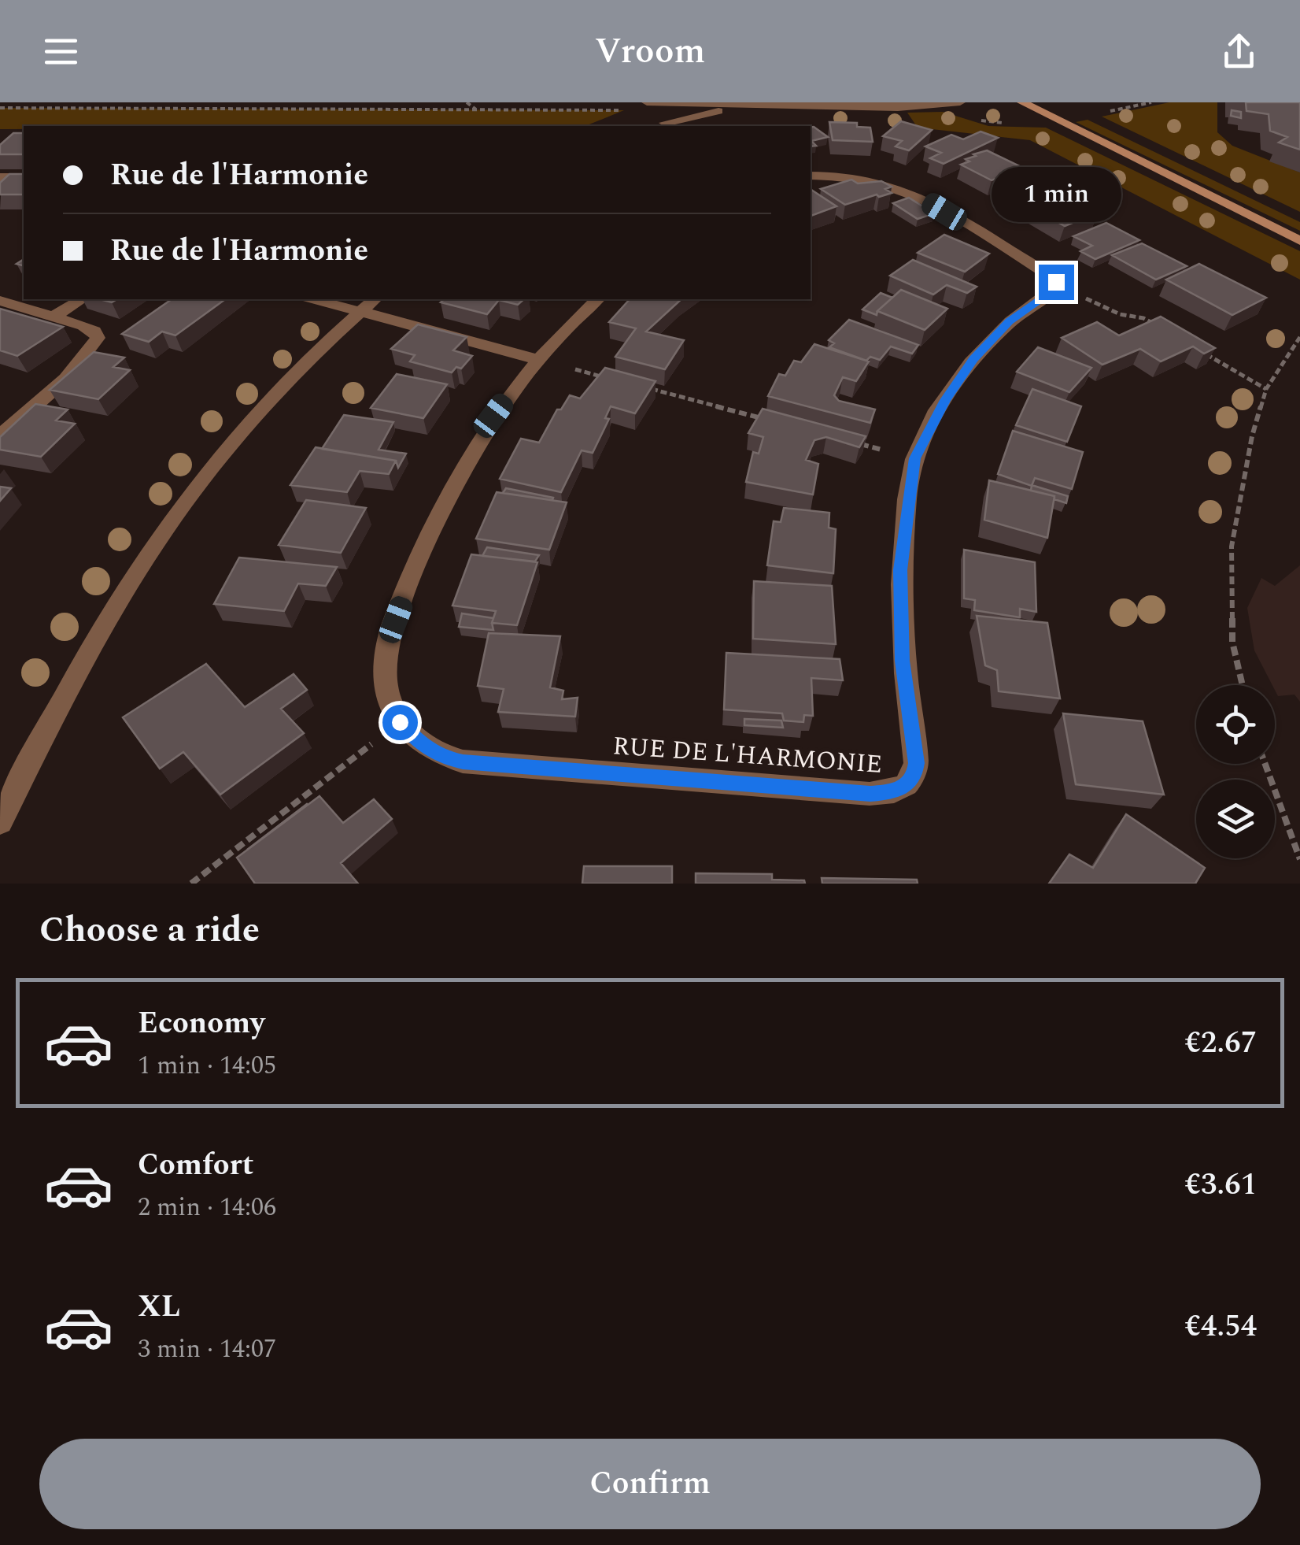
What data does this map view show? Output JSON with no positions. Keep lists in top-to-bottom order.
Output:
{
  "streets": {
    "street": ["RUE DE L'HARMONIE"]
  },
  "page": {
    "header": "Vroom",
    "banner": ["Rue de l'Harmonie", "Rue de l'Harmonie"],
    "bubble": "1 min",
    "heading": "Choose a ride",
    "list": [
      {
        "name": "Economy",
        "note": "1 min · 14:05",
        "value": "€2.67"
      },
      {
        "name": "Comfort",
        "note": "2 min · 14:06",
        "value": "€3.61"
      },
      {
        "name": "XL",
        "note": "3 min · 14:07",
        "value": "€4.54"
      }
    ],
    "buttons": "Confirm"
  }
}
